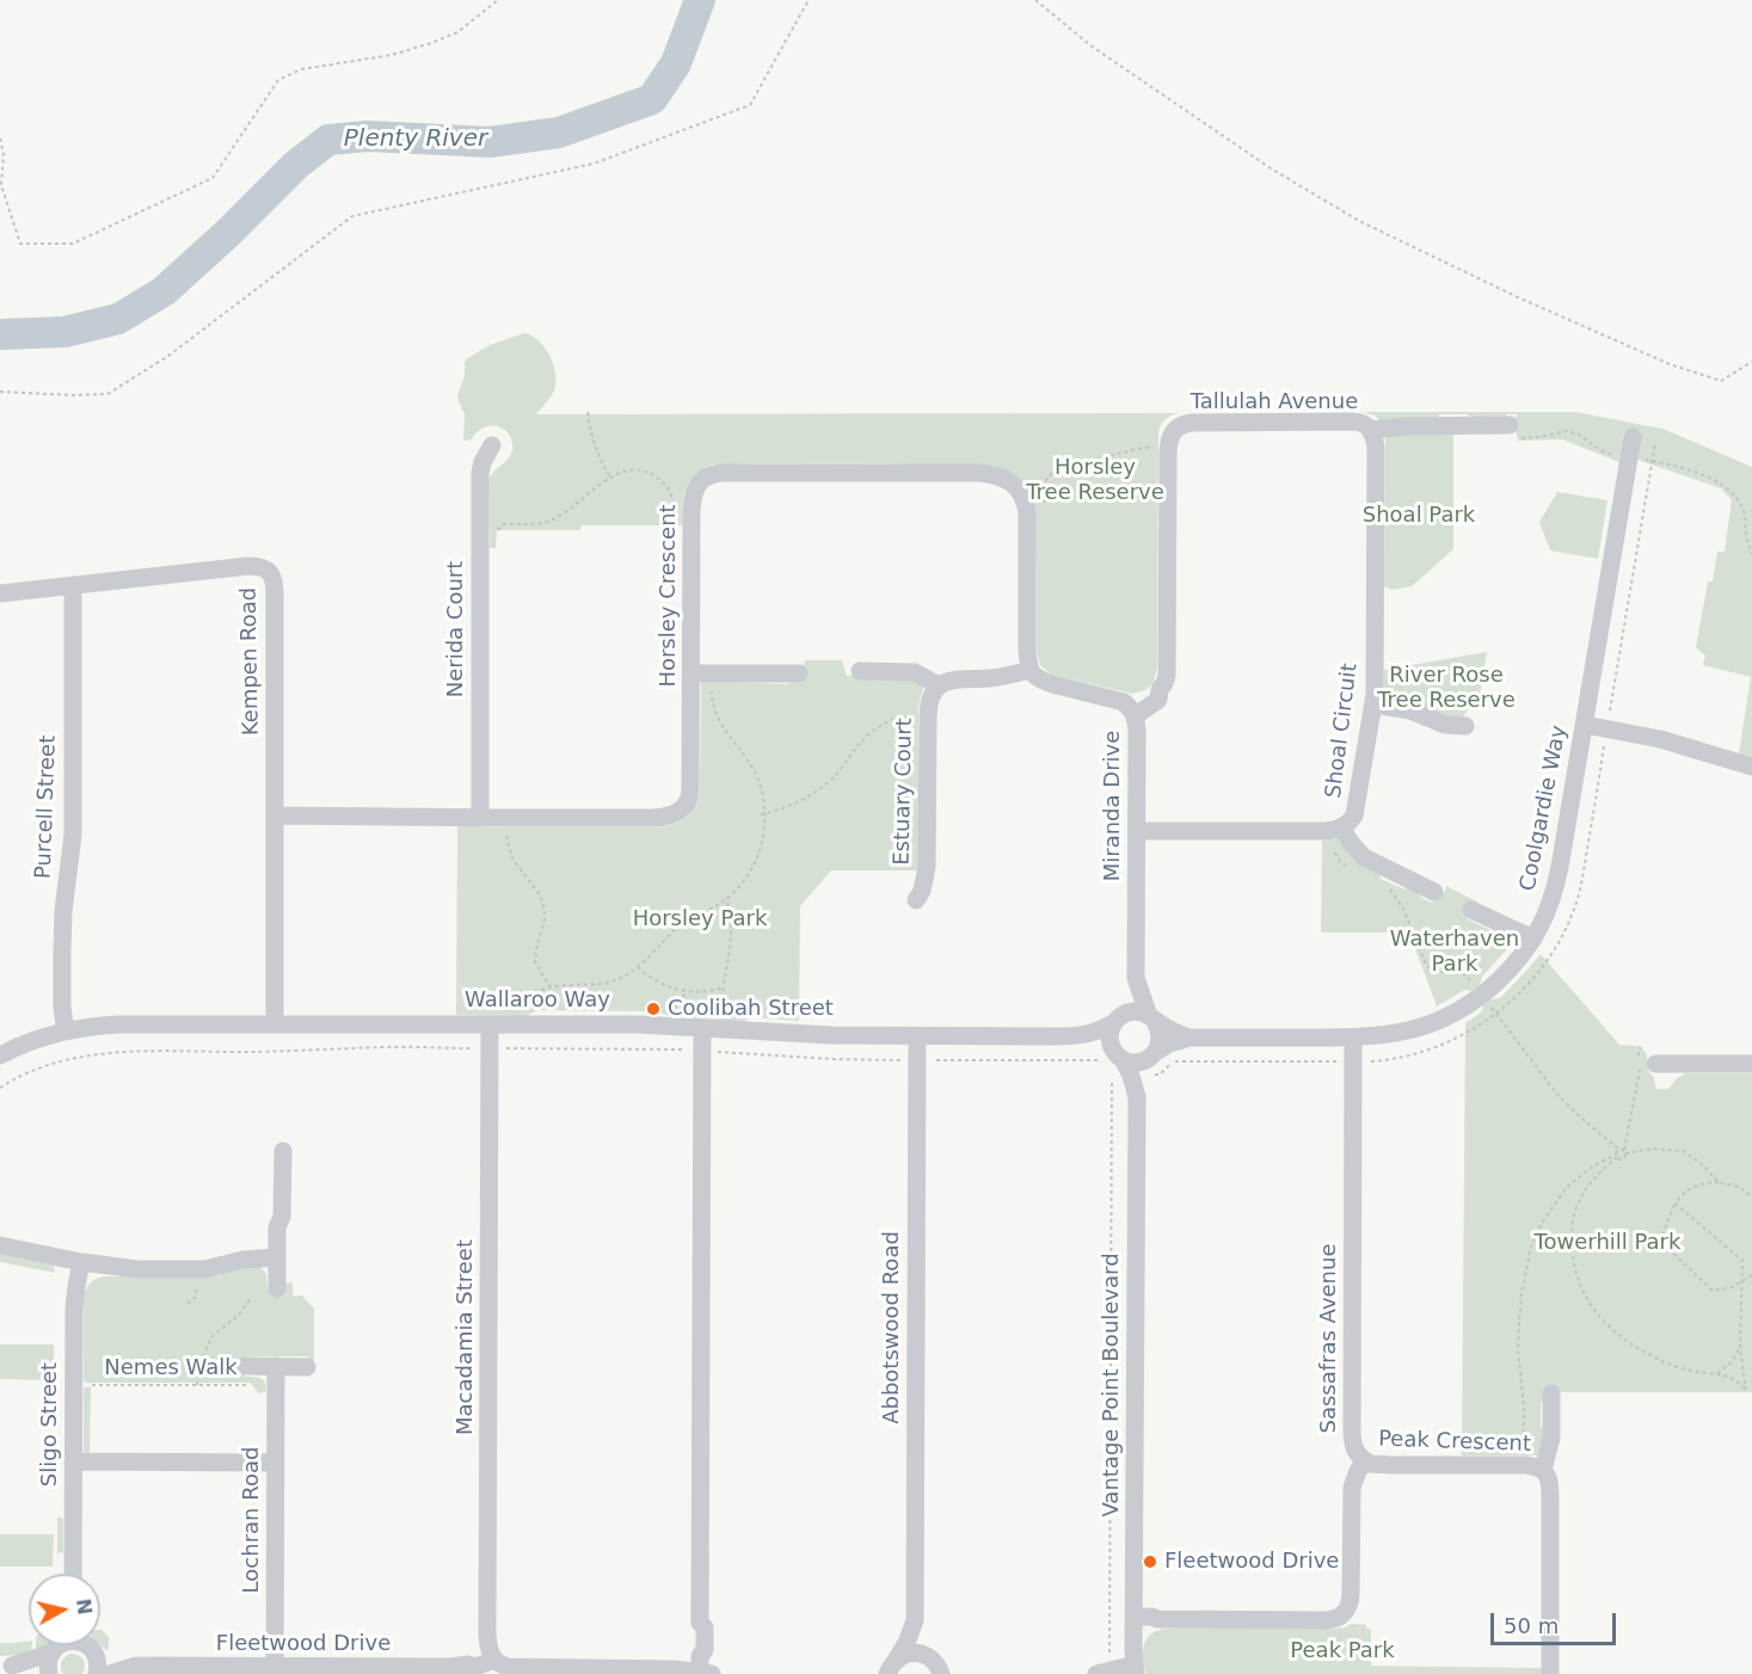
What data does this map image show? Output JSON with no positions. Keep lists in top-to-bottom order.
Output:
{
  "streets": {
    "street": [
      "Tallulah Avenue",
      "Horsley Crescent",
      "Nerida Court",
      "Kempen Road",
      "Shoal Circuit",
      "Estuary Court",
      "Miranda Drive",
      "Purcell Street",
      "Coolgardie Way",
      "Wallaroo Way",
      "Abbotswood Road",
      "Macadamia Street",
      "Sassafras Avenue",
      "Vantage Point Boulevard",
      "Sligo Street",
      "Peak Crescent",
      "Lochran Road",
      "Fleetwood Drive"
    ],
    "path": ["Nemes Walk"]
  },
  "crossings": [
    ["Tallulah Avenue", "Shoal Circuit"],
    ["Horsley Crescent", "Nerida Court"],
    ["Horsley Crescent", "Kempen Road"],
    ["Horsley Crescent", "Miranda Drive"],
    ["Kempen Road", "Purcell Street"],
    ["Kempen Road", "Wallaroo Way"],
    ["Shoal Circuit", "Miranda Drive"],
    ["Miranda Drive", "Coolgardie Way"],
    ["Miranda Drive", "Wallaroo Way"],
    ["Miranda Drive", "Vantage Point Boulevard"],
    ["Purcell Street", "Wallaroo Way"],
    ["Coolgardie Way", "Wallaroo Way"],
    ["Coolgardie Way", "Sassafras Avenue"],
    ["Coolgardie Way", "Vantage Point Boulevard"],
    ["Wallaroo Way", "Abbotswood Road"],
    ["Wallaroo Way", "Macadamia Street"],
    ["Wallaroo Way", "Vantage Point Boulevard"],
    ["Macadamia Street", "Fleetwood Drive"],
    ["Sassafras Avenue", "Peak Crescent"],
    ["Lochran Road", "Fleetwood Drive"]
  ],
  "water": ["Plenty River"],
  "parks": [
    "Horsley Tree Reserve",
    "Shoal Park",
    "River Rose Tree Reserve",
    "Horsley Park",
    "Waterhaven Park",
    "Towerhill Park",
    "Peak Park"
  ],
  "places": ["Coolibah Street", "Fleetwood Drive"],
  "scale_bar": "50 m",
  "north": "right"
}
